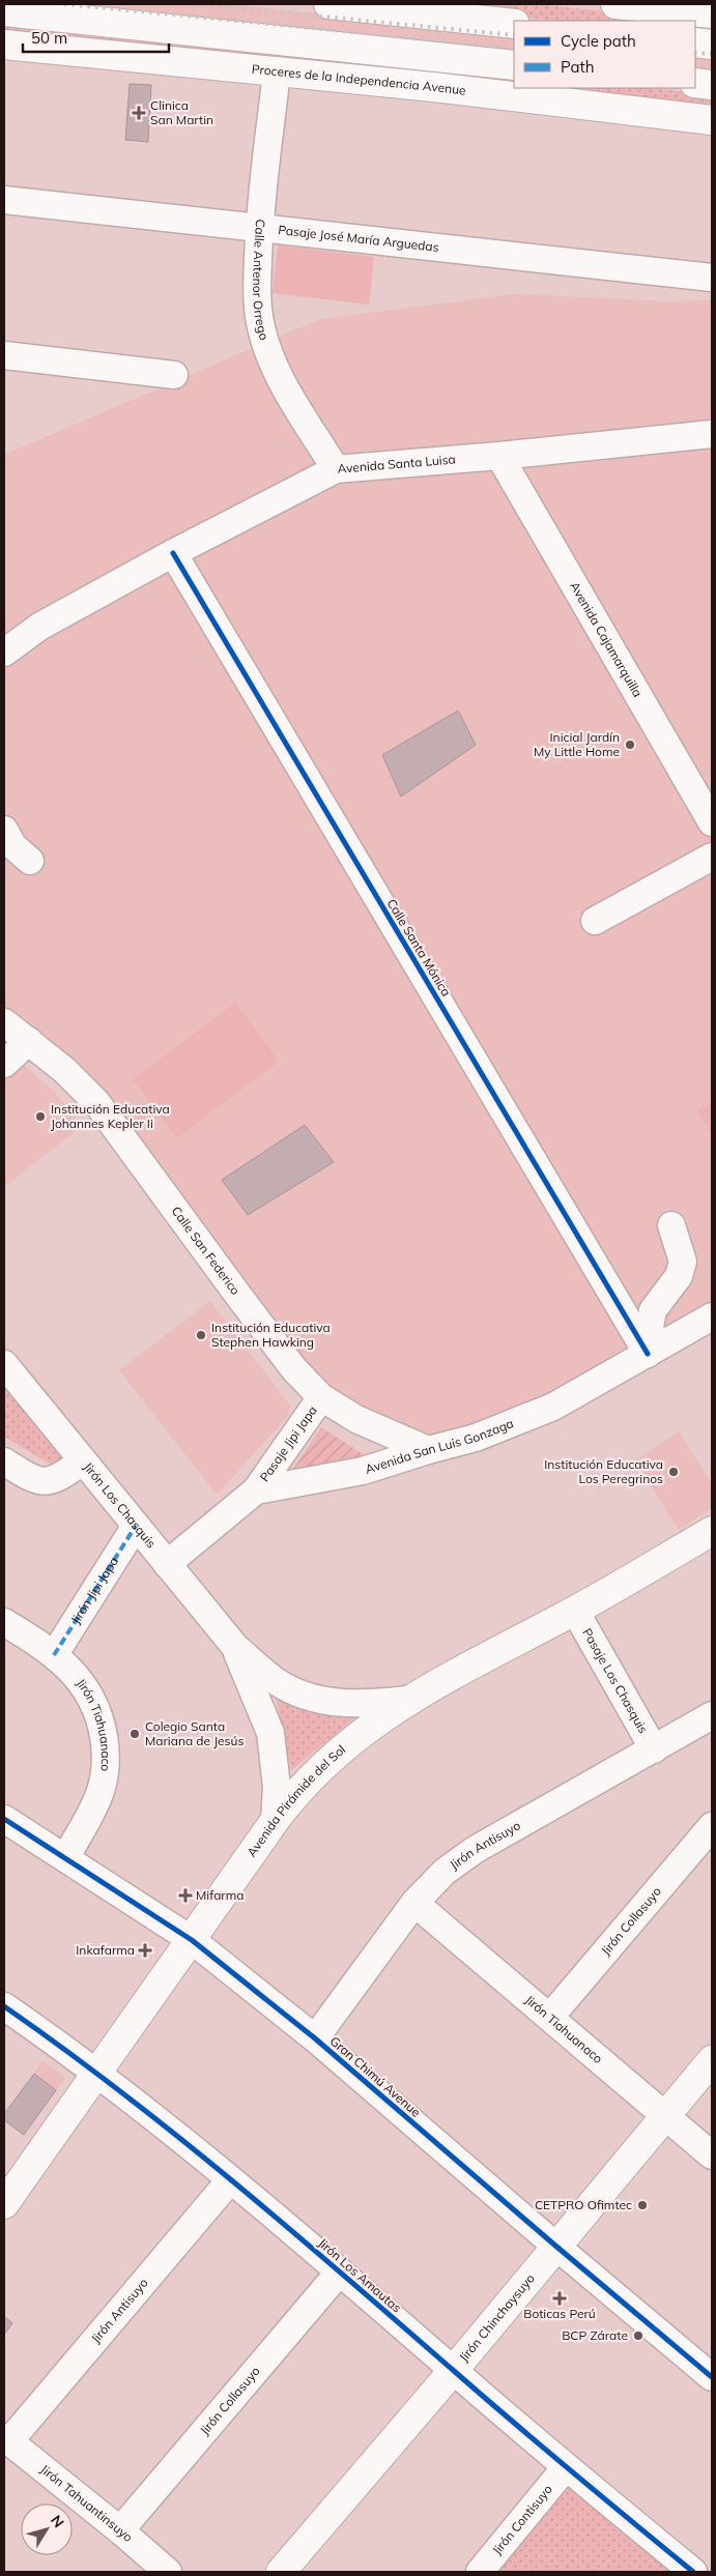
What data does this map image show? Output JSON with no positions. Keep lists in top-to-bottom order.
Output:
{
  "streets": {
    "main road": ["Proceres de la Independencia Avenue", "Avenida Pirámide del Sol", "Jirón Chinchaysuyo"],
    "street": [
      "Pasaje José María Arguedas",
      "Calle Antenor Orrego",
      "Avenida Santa Luisa",
      "Avenida Cajamarquilla",
      "Calle Santa Mónica",
      "Calle San Federico",
      "Pasaje Jipi Japa",
      "Avenida San Luis Gonzaga",
      "Jirón Los Chasquis",
      "Jirón Jipi Japa",
      "Pasaje Los Chasquis",
      "Jirón Tiahuanaco",
      "Jirón Antisuyo",
      "Jirón Collasuyo",
      "Gran Chimú Avenue",
      "Jirón Los Amautas",
      "Jirón Tahuantinsuyo",
      "Jirón Contisuyo"
    ]
  },
  "crossings": [
    ["Proceres de la Independencia Avenue", "Calle Antenor Orrego"],
    ["Pasaje José María Arguedas", "Calle Antenor Orrego"],
    ["Calle Antenor Orrego", "Avenida Santa Luisa"],
    ["Avenida Santa Luisa", "Avenida Cajamarquilla"],
    ["Avenida Santa Luisa", "Calle Santa Mónica"],
    ["Calle Santa Mónica", "Avenida San Luis Gonzaga"],
    ["Calle San Federico", "Pasaje Jipi Japa"],
    ["Calle San Federico", "Avenida San Luis Gonzaga"],
    ["Pasaje Jipi Japa", "Avenida San Luis Gonzaga"],
    ["Avenida San Luis Gonzaga", "Jirón Los Chasquis"],
    ["Jirón Los Chasquis", "Jirón Jipi Japa"],
    ["Jirón Los Chasquis", "Avenida Pirámide del Sol"],
    ["Jirón Jipi Japa", "Jirón Tiahuanaco"],
    ["Pasaje Los Chasquis", "Avenida Pirámide del Sol"],
    ["Pasaje Los Chasquis", "Jirón Antisuyo"],
    ["Jirón Tiahuanaco", "Jirón Antisuyo"],
    ["Jirón Tiahuanaco", "Jirón Collasuyo"],
    ["Jirón Tiahuanaco", "Gran Chimú Avenue"],
    ["Jirón Tiahuanaco", "Jirón Chinchaysuyo"],
    ["Avenida Pirámide del Sol", "Gran Chimú Avenue"],
    ["Avenida Pirámide del Sol", "Jirón Los Amautas"],
    ["Jirón Antisuyo", "Gran Chimú Avenue"],
    ["Jirón Antisuyo", "Jirón Los Amautas"],
    ["Jirón Antisuyo", "Jirón Tahuantinsuyo"],
    ["Jirón Collasuyo", "Jirón Los Amautas"],
    ["Jirón Collasuyo", "Jirón Tahuantinsuyo"],
    ["Gran Chimú Avenue", "Jirón Chinchaysuyo"],
    ["Jirón Los Amautas", "Jirón Chinchaysuyo"],
    ["Jirón Los Amautas", "Jirón Contisuyo"]
  ],
  "places": {
    "health": [
      "Clinica San Martin",
      "Mifarma",
      "Inkafarma",
      "Boticas Perú"
    ],
    "other": [
      "Inicial Jardín My Little Home",
      "Institución Educativa Johannes Kepler Ii",
      "Institución Educativa Stephen Hawking",
      "Institución Educativa Los Peregrinos",
      "Colegio Santa Mariana de Jesús",
      "CETPRO Ofimtec",
      "BCP Zárate"
    ]
  },
  "legend": ["Cycle path", "Path"],
  "scale_bar": "50 m",
  "north": "top right"
}
